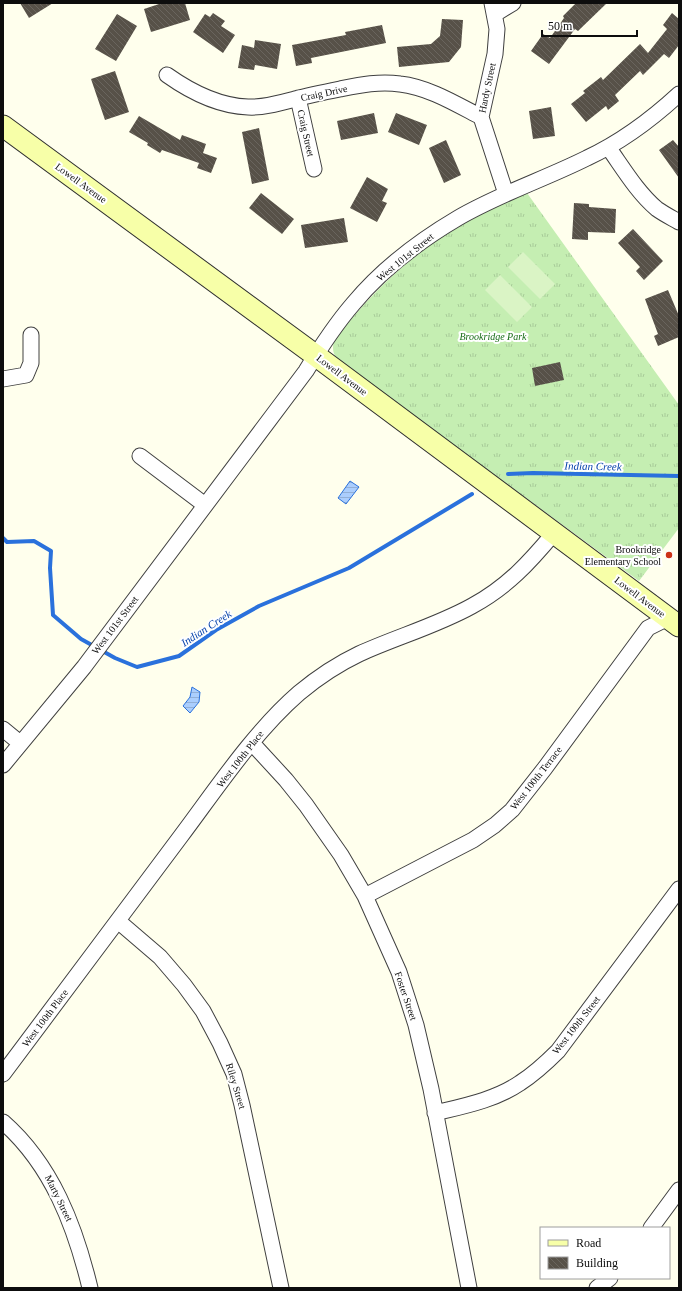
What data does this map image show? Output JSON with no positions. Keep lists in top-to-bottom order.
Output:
{
  "streets": {
    "street": [
      "Hardy Street",
      "Craig Drive",
      "Craig Street",
      "Lowell Avenue",
      "West 101st Street",
      "West 100th Place",
      "West 100th Terrace",
      "Foster Street",
      "West 100th Street",
      "Riley Street",
      "Marty Street"
    ]
  },
  "crossings": [
    ["Hardy Street", "Craig Drive"],
    ["Hardy Street", "West 101st Street"],
    ["Craig Drive", "Craig Street"],
    ["Lowell Avenue", "West 101st Street"],
    ["Lowell Avenue", "West 100th Place"],
    ["Lowell Avenue", "West 100th Terrace"],
    ["West 100th Place", "Foster Street"],
    ["West 100th Place", "Riley Street"],
    ["West 100th Terrace", "Foster Street"],
    ["Foster Street", "West 100th Street"]
  ],
  "water": ["Indian Creek"],
  "parks": ["Brookridge Park"],
  "places": ["Brookridge Elementary School"],
  "legend": ["Road", "Building"],
  "scale_bar": "50 m"
}
